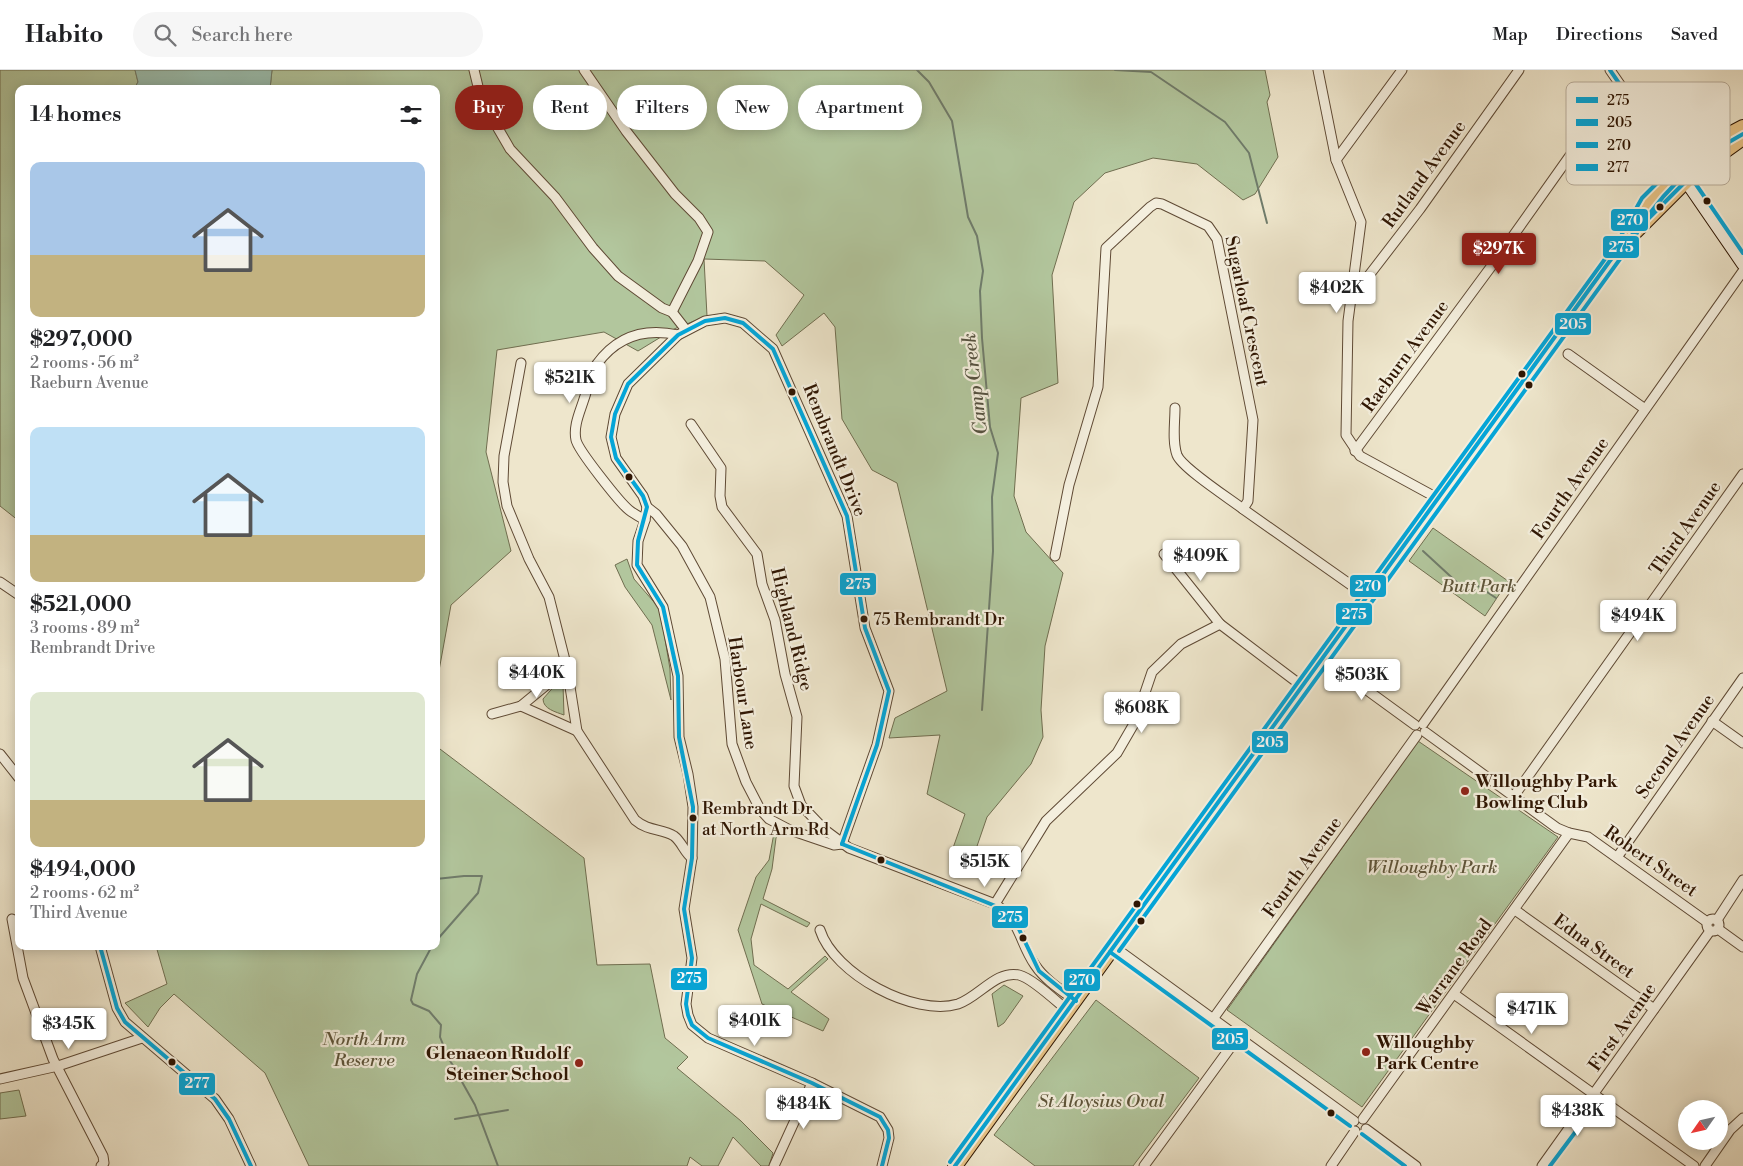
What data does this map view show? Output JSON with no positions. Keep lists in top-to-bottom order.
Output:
{
  "streets": {
    "street": [
      "Rutland Avenue",
      "Sugarloaf Crescent",
      "Raeburn Avenue",
      "Rembrandt Drive",
      "Fourth Avenue",
      "Third Avenue",
      "Highland Ridge",
      "Harbour Lane",
      "Second Avenue",
      "Robert Street",
      "Edna Street",
      "Warrane Road",
      "First Avenue"
    ]
  },
  "crossings": [
    ["Rembrandt Drive", "Highland Ridge"],
    ["Rembrandt Drive", "Harbour Lane"],
    ["Fourth Avenue", "Robert Street"],
    ["Third Avenue", "Robert Street"],
    ["Highland Ridge", "Harbour Lane"],
    ["Second Avenue", "Robert Street"],
    ["Robert Street", "Warrane Road"],
    ["Robert Street", "First Avenue"],
    ["Edna Street", "Warrane Road"],
    ["Edna Street", "First Avenue"]
  ],
  "water": ["Camp Creek"],
  "parks": [
    "Butt Park",
    "Willoughby Park",
    "North Arm Reserve",
    "St Aloysius Oval"
  ],
  "places": [
    "75 Rembrandt Dr",
    "Willoughby Park Bowling Club",
    "Rembrandt Dr at North Arm Rd",
    "Willoughby Park Centre",
    "Glenaeon Rudolf Steiner School"
  ],
  "lines": [
    "transit line 275",
    "transit line 205",
    "transit line 270",
    "transit line 277"
  ],
  "legend": [
    "275",
    "205",
    "270",
    "277"
  ],
  "north": "bottom left",
  "page": {
    "header": "Habito",
    "search": "Search here",
    "nav": ["Map", "Directions", "Saved"],
    "chip": [
      "Buy",
      "Rent",
      "Filters",
      "New",
      "Apartment"
    ],
    "heading": "14 homes",
    "list": [
      {
        "name": "$297,000",
        "note": "2 rooms · 56 m² · Raeburn Avenue"
      },
      {
        "name": "$521,000",
        "note": "3 rooms · 89 m² · Rembrandt Drive"
      },
      {
        "name": "$494,000",
        "note": "2 rooms · 62 m² · Third Avenue"
      }
    ],
    "price": [
      "$297K",
      "$402K",
      "$521K",
      "$409K",
      "$494K",
      "$440K",
      "$503K",
      "$608K",
      "$515K",
      "$471K",
      "$401K",
      "$345K",
      "$484K",
      "$438K"
    ]
  }
}
